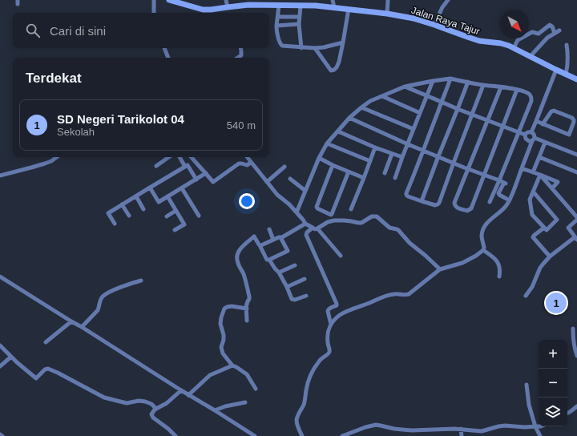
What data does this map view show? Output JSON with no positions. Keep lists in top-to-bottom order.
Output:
{
  "streets": {
    "main road": ["Jalan Raya Tajur"]
  },
  "north": "bottom right",
  "page": {
    "search": "Cari di sini",
    "heading": "Terdekat",
    "list": [
      {
        "mark": "1",
        "name": "SD Negeri Tarikolot 04",
        "note": "Sekolah",
        "value": "540 m"
      }
    ],
    "pins": "1",
    "map_buttons": ["+", "−"]
  }
}
